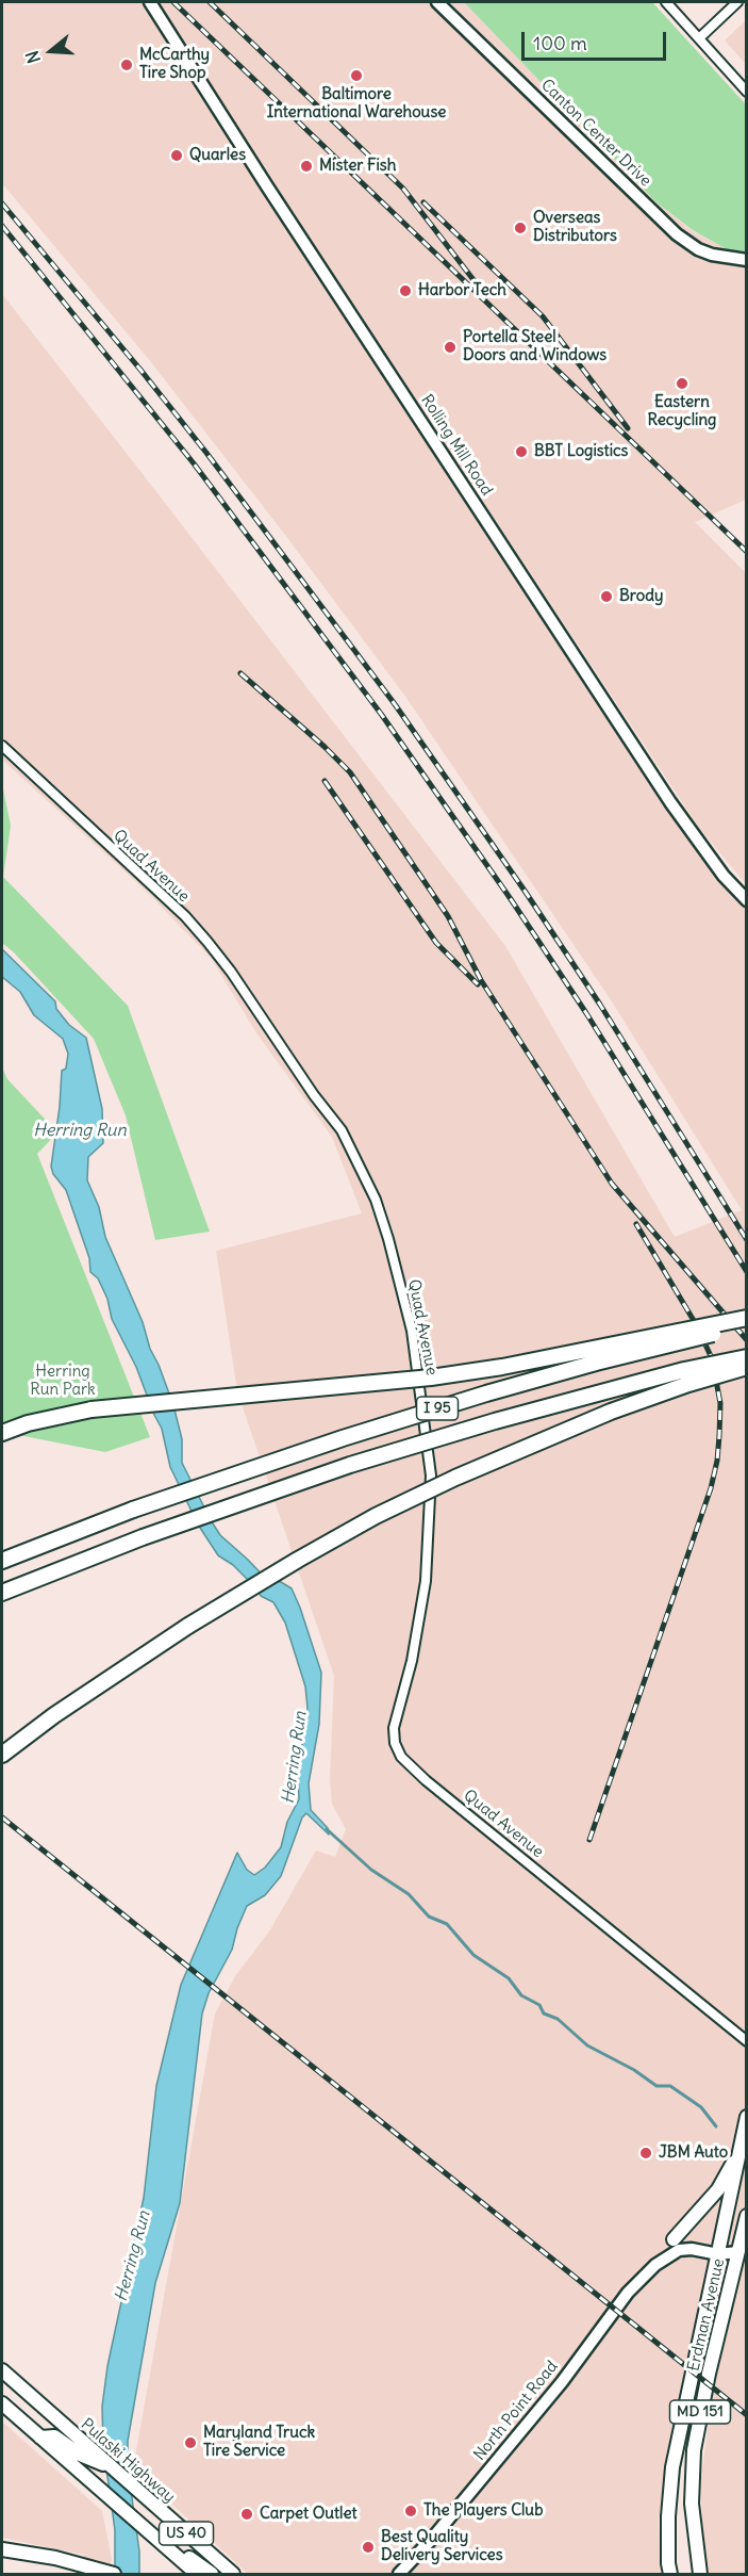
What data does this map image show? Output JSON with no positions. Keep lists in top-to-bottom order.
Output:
{
  "streets": {
    "highway": ["I 95"],
    "main road": [
      "Erdman Avenue",
      "MD 151",
      "Pulaski Highway",
      "US 40"
    ],
    "street": [
      "Canton Center Drive",
      "Rolling Mill Road",
      "Quad Avenue",
      "North Point Road"
    ]
  },
  "crossings": [
    ["Erdman Avenue", "North Point Road"],
    ["Erdman Avenue", "MD 151"],
    ["North Point Road", "MD 151"]
  ],
  "water": ["Herring Run"],
  "parks": ["Herring Run Park"],
  "places": [
    "McCarthy Tire Shop",
    "Baltimore International Warehouse",
    "Quarles",
    "Mister Fish",
    "Overseas Distributors",
    "Harbor Tech",
    "Portella Steel Doors and Windows",
    "Eastern Recycling",
    "BBT Logistics",
    "Brody",
    "JBM Auto",
    "Maryland Truck Tire Service",
    "The Players Club",
    "Carpet Outlet",
    "Best Quality Delivery Services"
  ],
  "scale_bar": "100 m",
  "north": "left"
}
